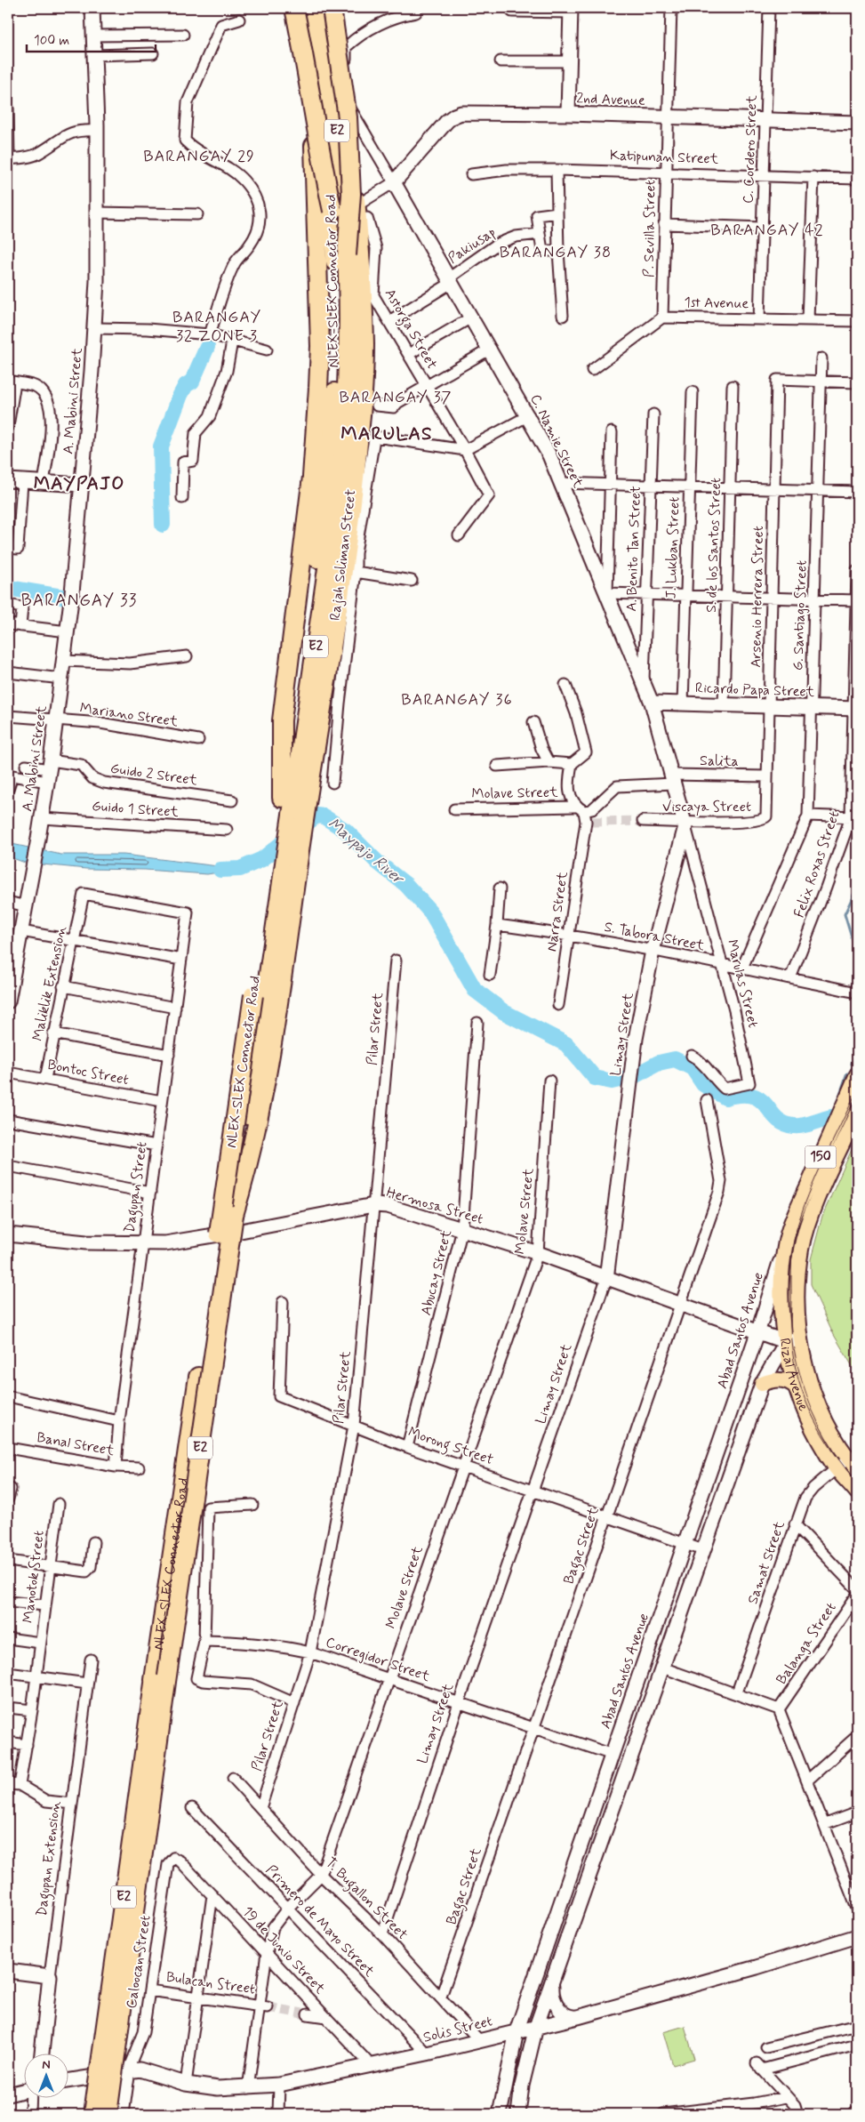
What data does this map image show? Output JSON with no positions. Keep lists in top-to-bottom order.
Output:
{
  "streets": {
    "highway": ["E2", "NLEX-SLEX Connector Road"],
    "main road": ["150", "Rizal Avenue"],
    "street": [
      "2nd Avenue",
      "C. Cordero Street",
      "Katipunan Street",
      "P. Sevilla Street",
      "Pakiusap",
      "1st Avenue",
      "Astorga Street",
      "A. Mabini Street",
      "C. Namie Street",
      "S. de los Santos Street",
      "J. Lukban Street",
      "A. Benito Tan Street",
      "Rajah Soliman Street",
      "Arsenio Herrera Street",
      "G. Santiago Street",
      "Ricardo Papa Street",
      "Mariano Street",
      "Salita",
      "Guido 2 Street",
      "Molave Street",
      "Viscaya Street",
      "Guido 1 Street",
      "Felix Roxas Street",
      "Narra Street",
      "S. Tabora Street",
      "Maliklik Extension",
      "Marulas Street",
      "Pilar Street",
      "Limay Street",
      "Bontoc Street",
      "Dagupan Street",
      "Hermosa Street",
      "Abucay Street",
      "Abad Santos Avenue",
      "Banal Street",
      "Morong Street",
      "Bagac Street",
      "Samat Street",
      "Manotok Street",
      "Balanga Street",
      "Corregidor Street",
      "Dagupan Extension",
      "T. Bugallon Street",
      "Primero de Mayo Street",
      "19 de Junio Street",
      "Caloocan Street",
      "Bulacan Street",
      "Solis Street"
    ]
  },
  "crossings": [
    ["2nd Avenue", "C. Cordero Street"],
    ["2nd Avenue", "P. Sevilla Street"],
    ["2nd Avenue", "C. Namie Street"],
    ["C. Cordero Street", "Katipunan Street"],
    ["C. Cordero Street", "1st Avenue"],
    ["Katipunan Street", "P. Sevilla Street"],
    ["P. Sevilla Street", "1st Avenue"],
    ["Pakiusap", "Astorga Street"],
    ["Pakiusap", "C. Namie Street"],
    ["Astorga Street", "Rajah Soliman Street"],
    ["A. Mabini Street", "Mariano Street"],
    ["A. Mabini Street", "Guido 2 Street"],
    ["A. Mabini Street", "Guido 1 Street"],
    ["C. Namie Street", "A. Benito Tan Street"],
    ["C. Namie Street", "Ricardo Papa Street"],
    ["C. Namie Street", "Salita"],
    ["C. Namie Street", "Viscaya Street"],
    ["C. Namie Street", "Marulas Street"],
    ["C. Namie Street", "Limay Street"],
    ["S. de los Santos Street", "Ricardo Papa Street"],
    ["J. Lukban Street", "Ricardo Papa Street"],
    ["Arsenio Herrera Street", "G. Santiago Street"],
    ["Arsenio Herrera Street", "Ricardo Papa Street"],
    ["Arsenio Herrera Street", "Salita"],
    ["Arsenio Herrera Street", "Viscaya Street"],
    ["G. Santiago Street", "Ricardo Papa Street"],
    ["G. Santiago Street", "S. Tabora Street"],
    ["Ricardo Papa Street", "Felix Roxas Street"],
    ["Salita", "Molave Street"],
    ["Salita", "Narra Street"],
    ["Molave Street", "Narra Street"],
    ["Molave Street", "Hermosa Street"],
    ["Molave Street", "Morong Street"],
    ["Molave Street", "Corregidor Street"],
    ["Molave Street", "T. Bugallon Street"],
    ["Molave Street", "Primero de Mayo Street"],
    ["Molave Street", "19 de Junio Street"],
    ["Molave Street", "Bulacan Street"],
    ["Molave Street", "Solis Street"],
    ["Viscaya Street", "Marulas Street"],
    ["Viscaya Street", "Limay Street"],
    ["Felix Roxas Street", "S. Tabora Street"],
    ["Narra Street", "S. Tabora Street"],
    ["S. Tabora Street", "Marulas Street"],
    ["S. Tabora Street", "Limay Street"],
    ["Maliklik Extension", "Bontoc Street"],
    ["Maliklik Extension", "Dagupan Street"],
    ["Marulas Street", "Limay Street"],
    ["Pilar Street", "Hermosa Street"],
    ["Pilar Street", "Morong Street"],
    ["Pilar Street", "Corregidor Street"],
    ["Pilar Street", "T. Bugallon Street"],
    ["Limay Street", "Hermosa Street"],
    ["Limay Street", "Morong Street"],
    ["Limay Street", "Corregidor Street"],
    ["Limay Street", "T. Bugallon Street"],
    ["Bontoc Street", "Dagupan Street"],
    ["150", "Abad Santos Avenue"],
    ["150", "Rizal Avenue"],
    ["Dagupan Street", "Hermosa Street"],
    ["Dagupan Street", "Banal Street"],
    ["Hermosa Street", "Abucay Street"],
    ["Hermosa Street", "Abad Santos Avenue"],
    ["Hermosa Street", "Rizal Avenue"],
    ["Hermosa Street", "Bagac Street"],
    ["Abucay Street", "Morong Street"],
    ["Abad Santos Avenue", "Rizal Avenue"],
    ["Abad Santos Avenue", "Morong Street"],
    ["Abad Santos Avenue", "Corregidor Street"],
    ["Abad Santos Avenue", "Solis Street"],
    ["Rizal Avenue", "Samat Street"],
    ["Morong Street", "Bagac Street"],
    ["Bagac Street", "Corregidor Street"],
    ["Bagac Street", "T. Bugallon Street"],
    ["T. Bugallon Street", "Solis Street"],
    ["Primero de Mayo Street", "Solis Street"],
    ["19 de Junio Street", "Caloocan Street"],
    ["19 de Junio Street", "Solis Street"],
    ["Caloocan Street", "Bulacan Street"],
    ["Caloocan Street", "Solis Street"]
  ],
  "districts": [
    "BARANGAY 29",
    "BARANGAY 42",
    "BARANGAY 38",
    "BARANGAY 32 ZONE 3",
    "BARANGAY 37",
    "MARULAS",
    "MAYPAJO",
    "BARANGAY 33",
    "BARANGAY 36"
  ],
  "water": ["Maypajo River"],
  "scale_bar": "100 m",
  "north": "top"
}
